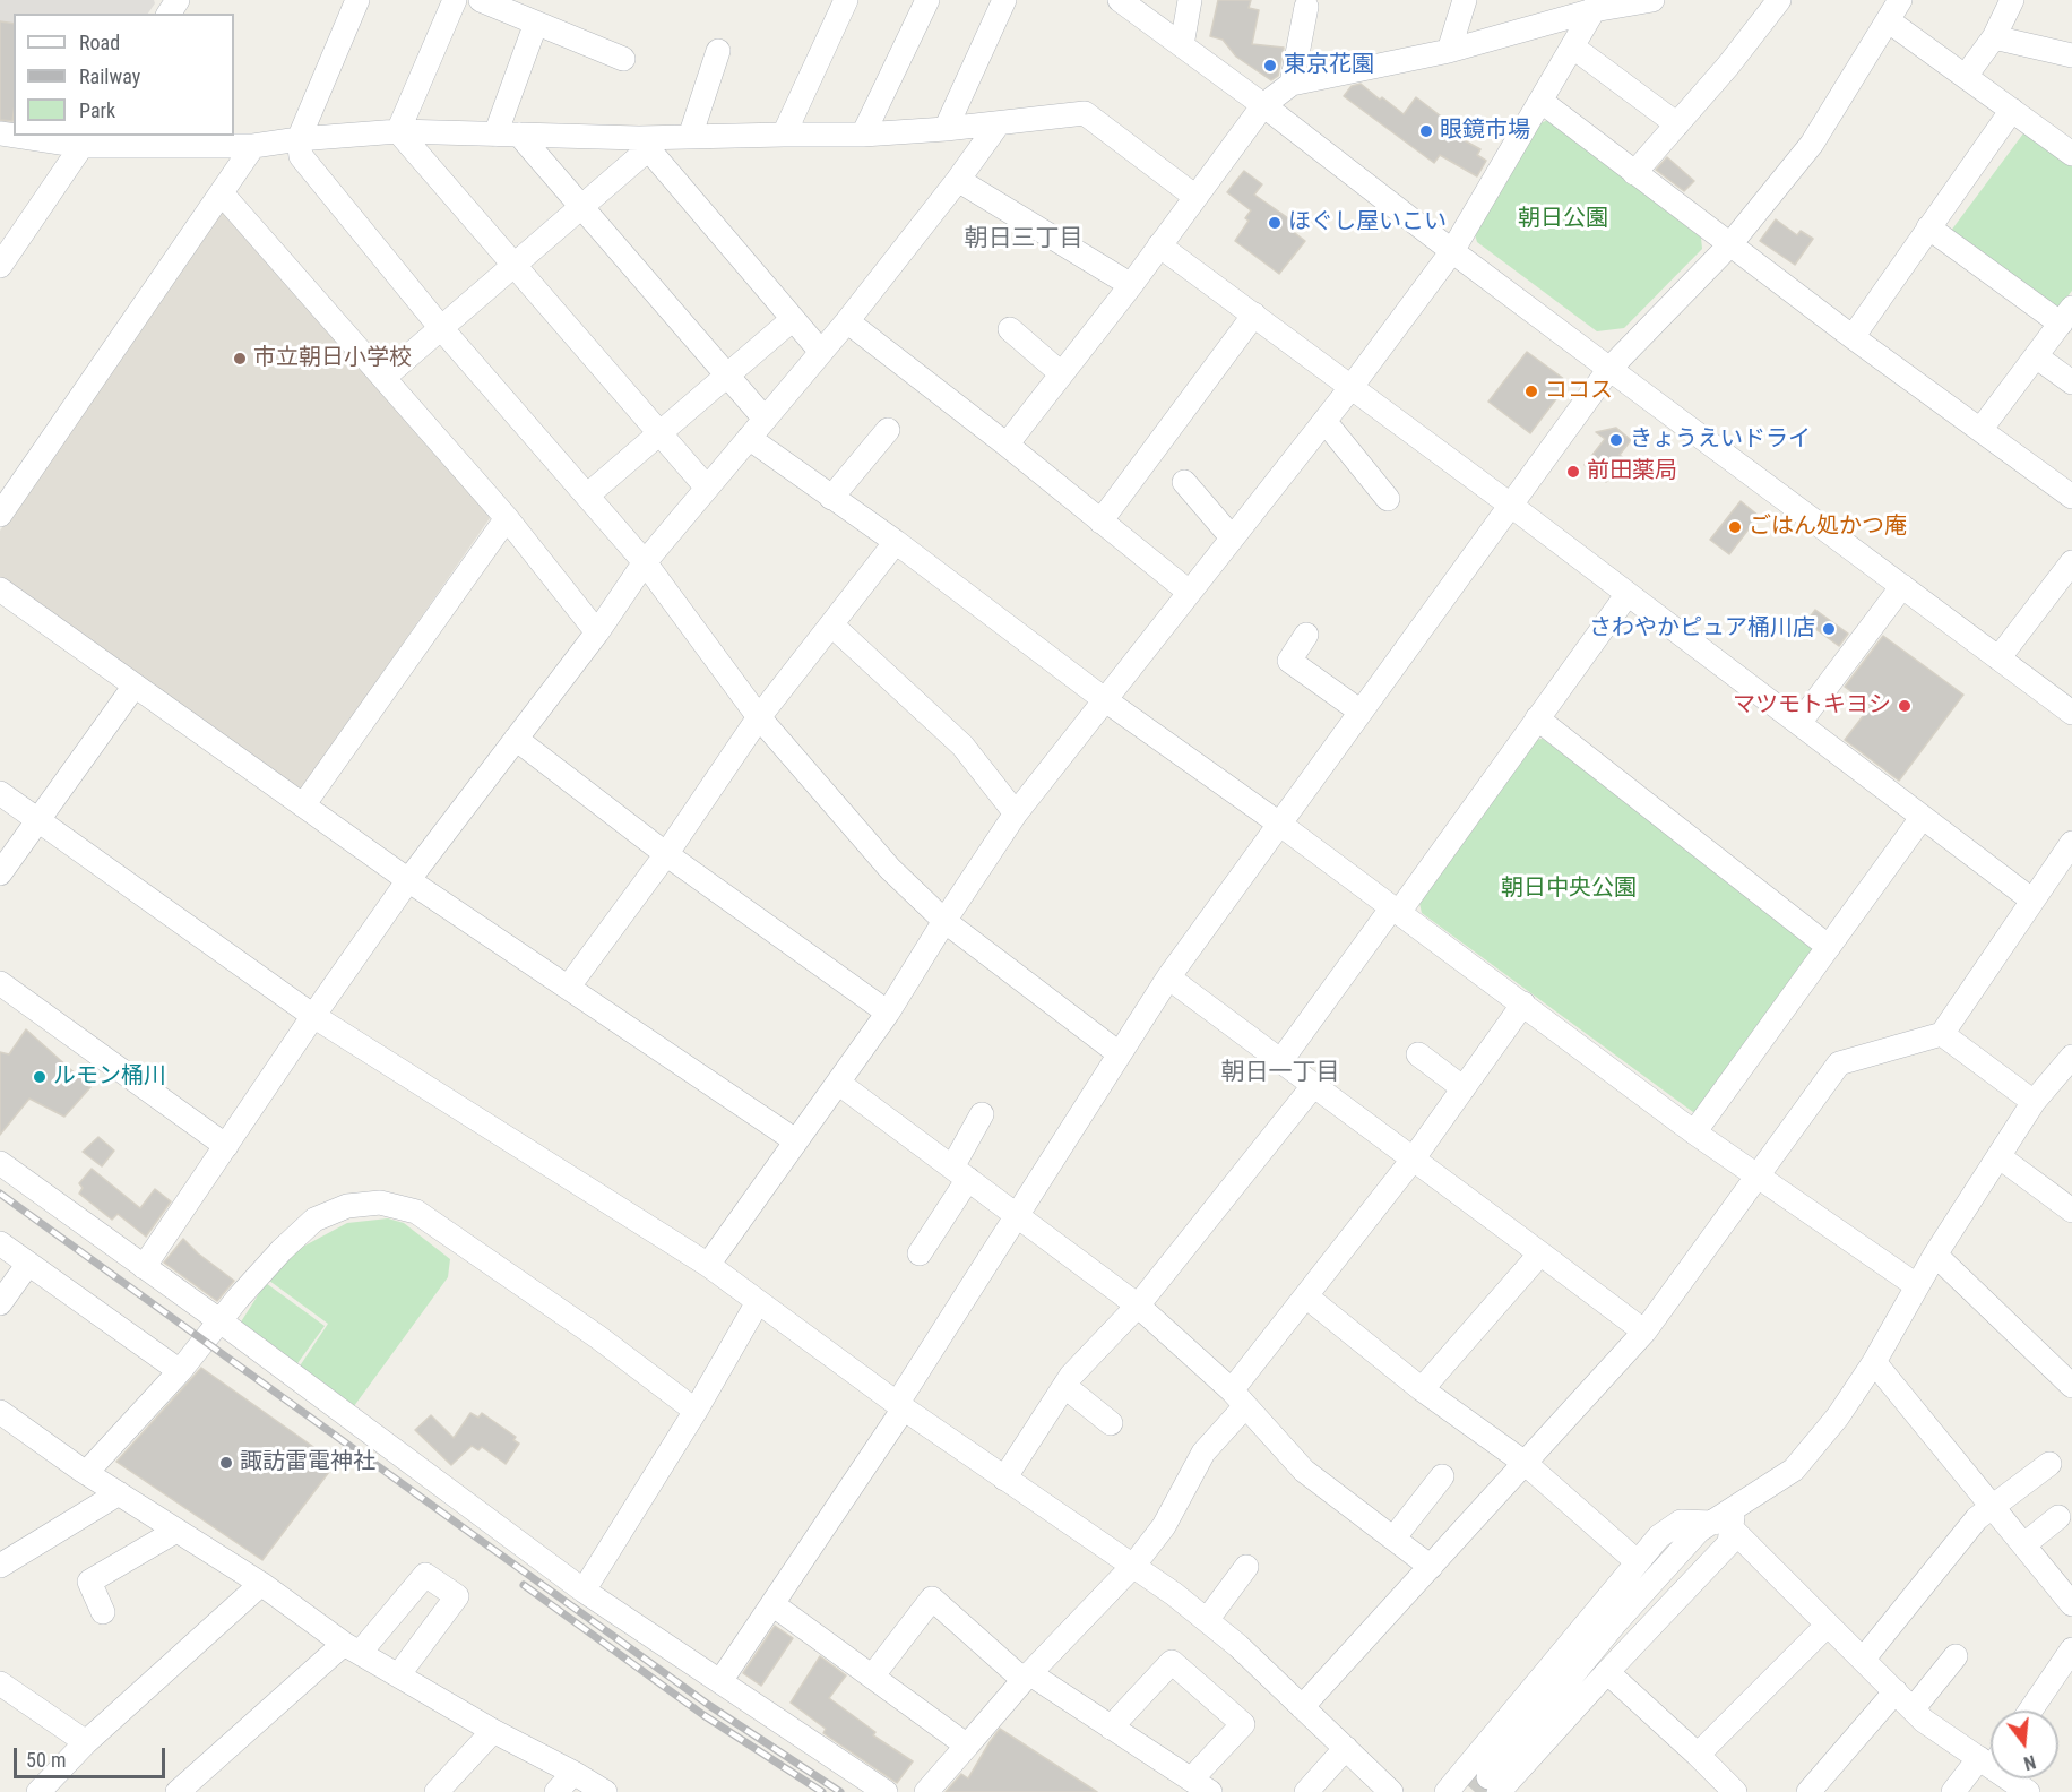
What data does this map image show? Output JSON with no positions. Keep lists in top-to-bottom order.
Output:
{
  "districts": ["朝日三丁目", "朝日一丁目"],
  "parks": ["朝日公園", "朝日中央公園"],
  "places": [
    "東京花園",
    "眼鏡市場",
    "ほぐし屋いこい",
    "市立朝日小学校",
    "ココス",
    "きょうえいドライ",
    "前田薬局",
    "ごはん処かつ庵",
    "さわやかピュア桶川店",
    "マツモトキヨシ",
    "ルモン桶川",
    "諏訪雷電神社"
  ],
  "legend": ["Road", "Railway", "Park"],
  "scale_bar": "50 m",
  "north": "bottom"
}
